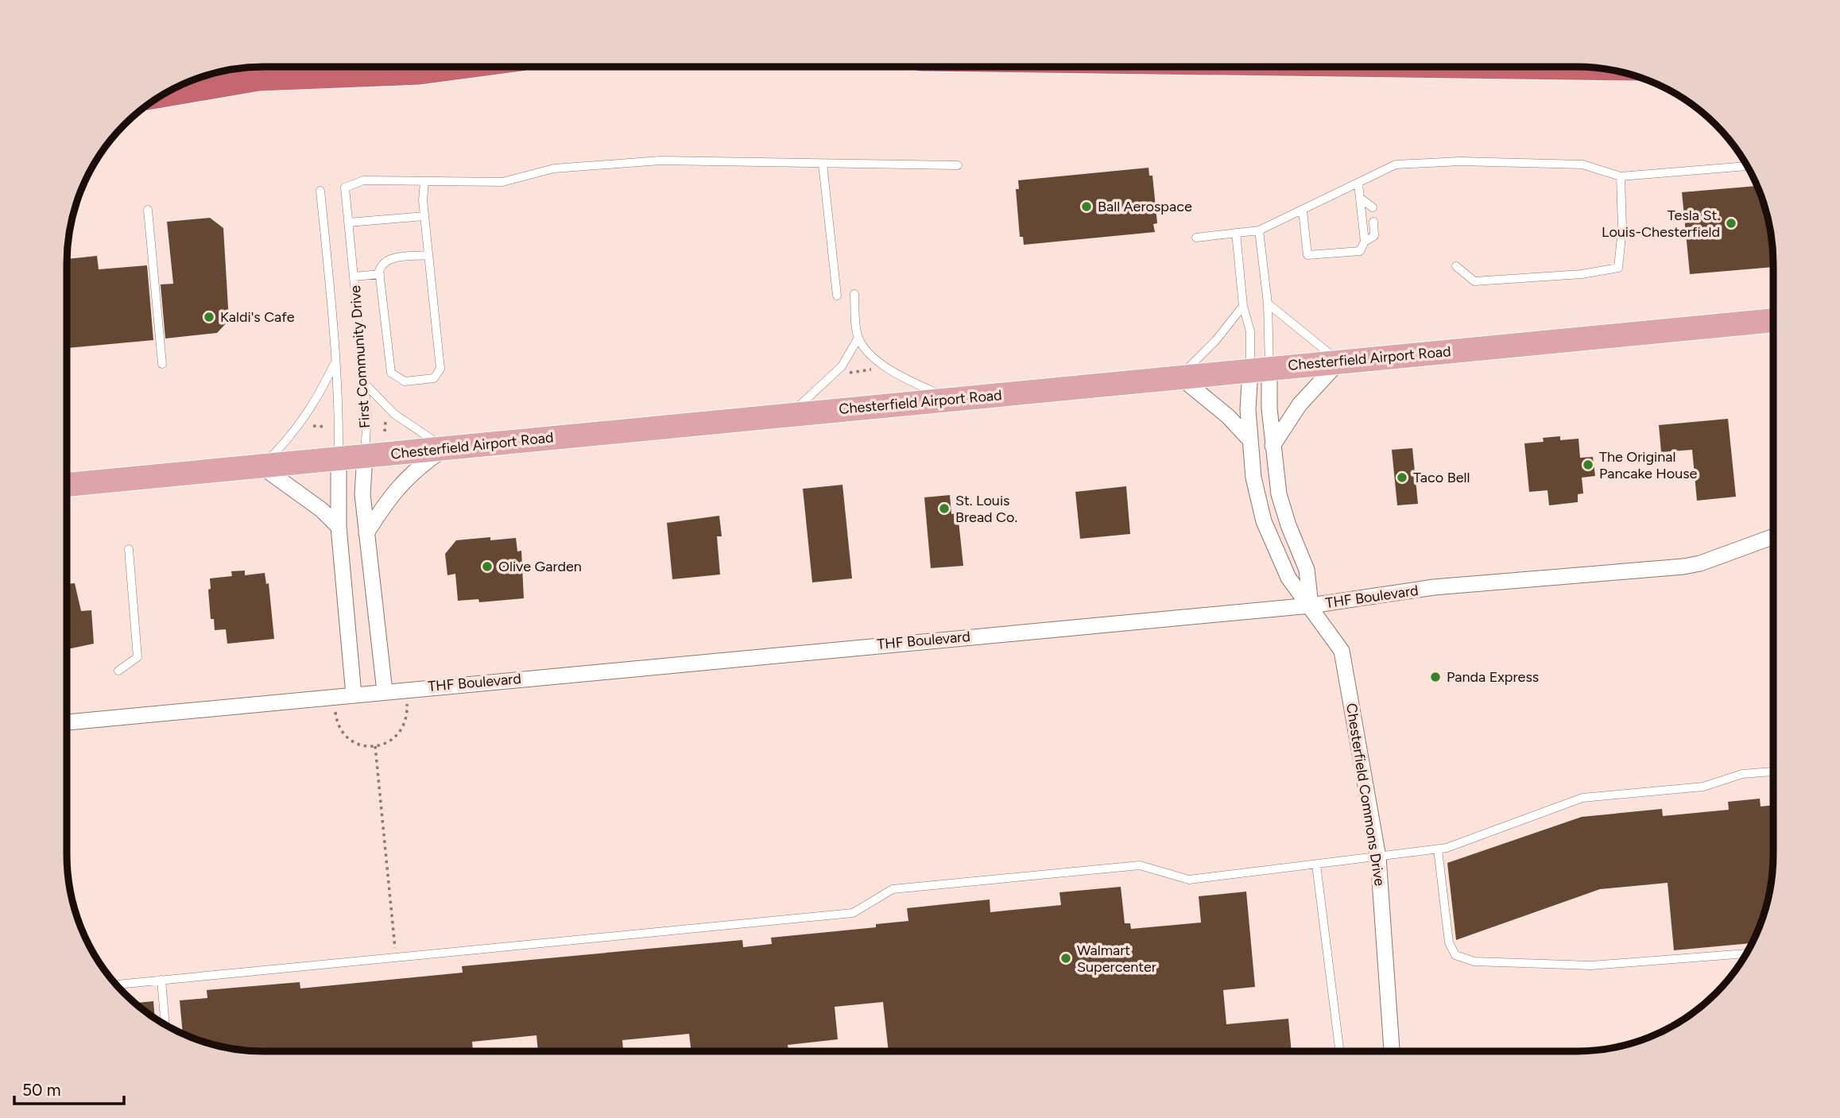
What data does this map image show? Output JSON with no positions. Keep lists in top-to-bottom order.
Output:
{
  "streets": {
    "main road": ["Chesterfield Airport Road"],
    "street": ["First Community Drive", "THF Boulevard", "Chesterfield Commons Drive"]
  },
  "crossings": [
    ["First Community Drive", "Chesterfield Airport Road"],
    ["First Community Drive", "THF Boulevard"],
    ["Chesterfield Airport Road", "Chesterfield Commons Drive"],
    ["THF Boulevard", "Chesterfield Commons Drive"]
  ],
  "places": [
    "Ball Aerospace",
    "Tesla St. Louis-Chesterfield",
    "Kaldi's Cafe",
    "The Original Pancake House",
    "Taco Bell",
    "St. Louis Bread Co.",
    "Olive Garden",
    "Panda Express",
    "Walmart Supercenter"
  ],
  "scale_bar": "50 m"
}
